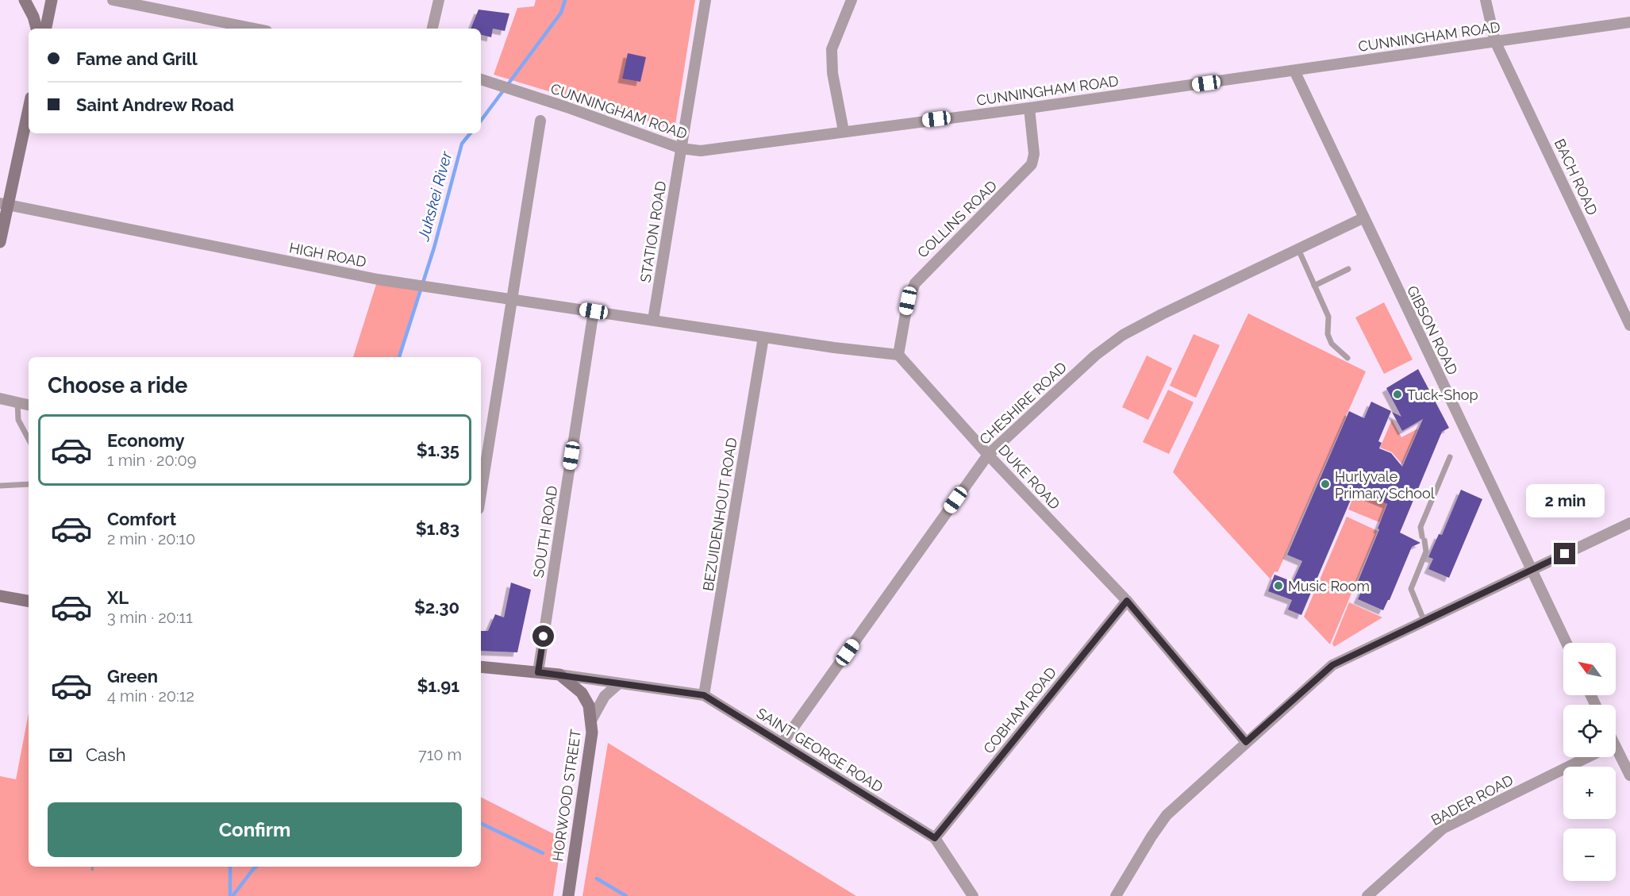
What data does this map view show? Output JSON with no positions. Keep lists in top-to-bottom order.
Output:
{
  "streets": {
    "main road": ["HORWOOD STREET"],
    "street": [
      "CUNNINGHAM ROAD",
      "BACH ROAD",
      "COLLINS ROAD",
      "STATION ROAD",
      "HIGH ROAD",
      "GIBSON ROAD",
      "CHESHIRE ROAD",
      "DUKE ROAD",
      "BEZUIDENHOUT ROAD",
      "SOUTH ROAD",
      "COBHAM ROAD",
      "SAINT GEORGE ROAD",
      "BADER ROAD"
    ]
  },
  "crossings": [
    ["CUNNINGHAM ROAD", "BACH ROAD"],
    ["CUNNINGHAM ROAD", "COLLINS ROAD"],
    ["CUNNINGHAM ROAD", "STATION ROAD"],
    ["CUNNINGHAM ROAD", "GIBSON ROAD"],
    ["COLLINS ROAD", "DUKE ROAD"],
    ["STATION ROAD", "HIGH ROAD"],
    ["HIGH ROAD", "SOUTH ROAD"],
    ["GIBSON ROAD", "CHESHIRE ROAD"],
    ["CHESHIRE ROAD", "DUKE ROAD"],
    ["CHESHIRE ROAD", "SAINT GEORGE ROAD"],
    ["DUKE ROAD", "COBHAM ROAD"],
    ["BEZUIDENHOUT ROAD", "SAINT GEORGE ROAD"],
    ["COBHAM ROAD", "SAINT GEORGE ROAD"],
    ["SAINT GEORGE ROAD", "HORWOOD STREET"]
  ],
  "water": ["Jukskei River"],
  "places": ["Tuck-Shop", "Hurlyvale Primary School", "Music Room"],
  "north": "top left",
  "page": {
    "banner": ["Fame and Grill", "Saint Andrew Road"],
    "heading": "Choose a ride",
    "list": [
      {
        "name": "Economy",
        "note": "1 min · 20:09",
        "value": "$1.35"
      },
      {
        "name": "Comfort",
        "note": "2 min · 20:10",
        "value": "$1.83"
      },
      {
        "name": "XL",
        "note": "3 min · 20:11",
        "value": "$2.30"
      },
      {
        "name": "Green",
        "note": "4 min · 20:12",
        "value": "$1.91"
      }
    ],
    "bubble": "2 min",
    "map_buttons": ["+", "−"],
    "pay": ["Cash", "710 m"],
    "buttons": "Confirm"
  }
}
